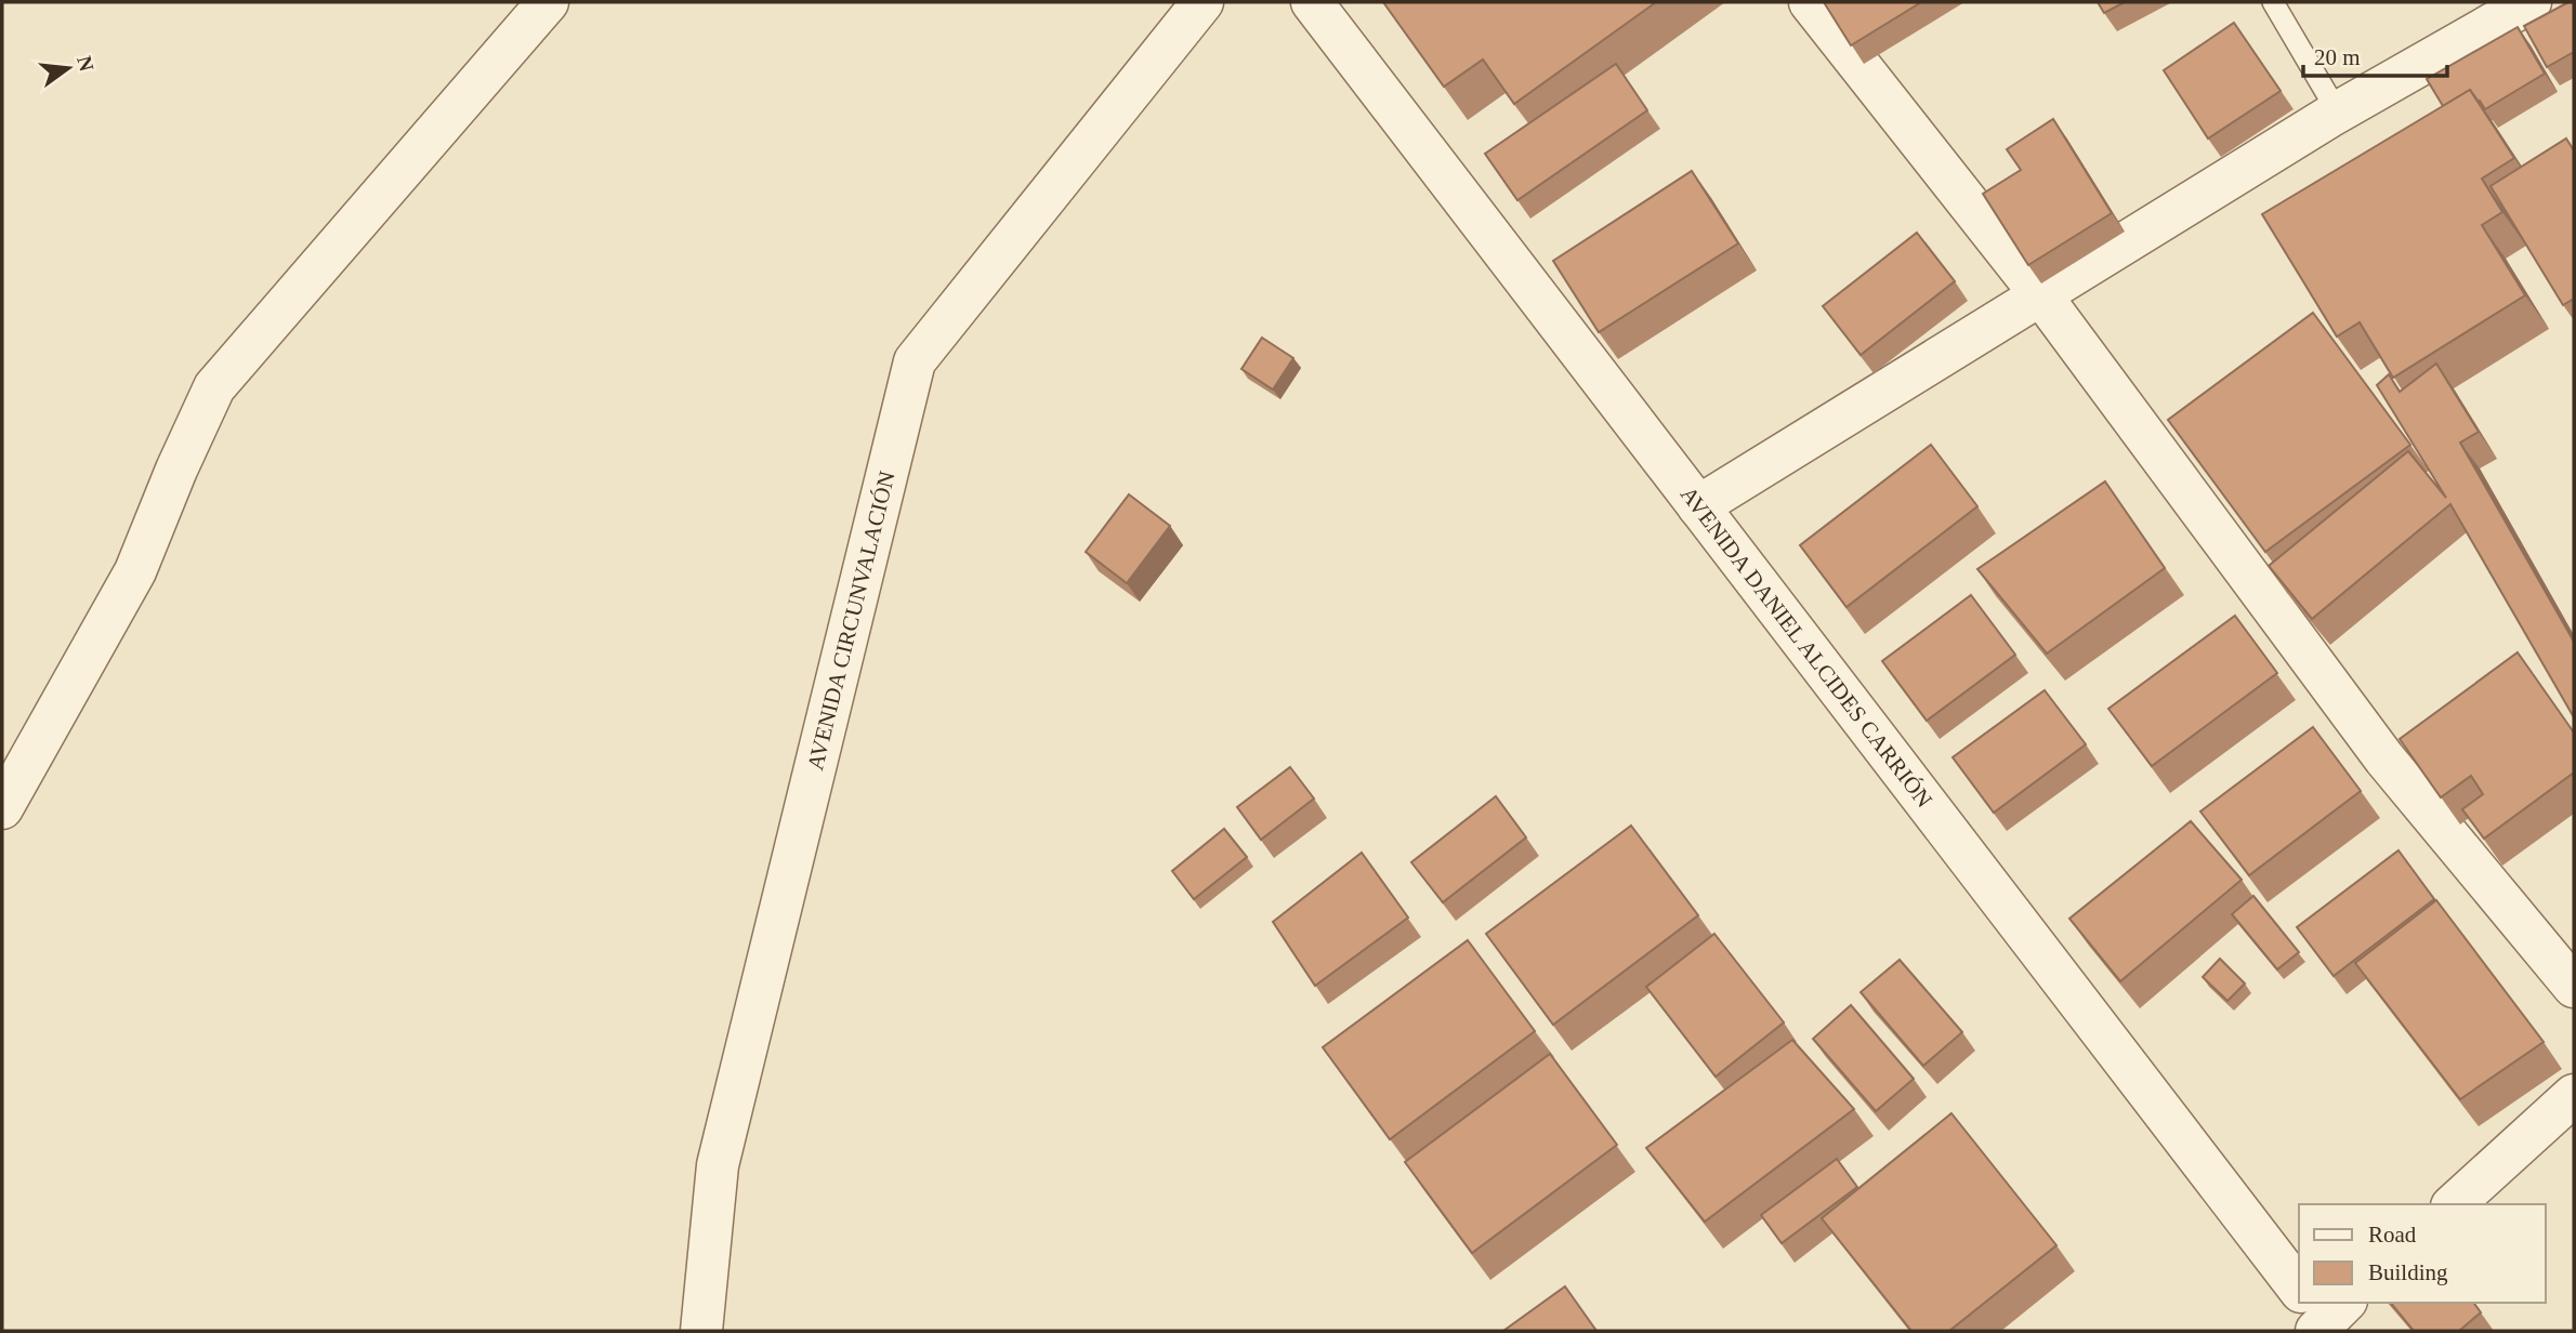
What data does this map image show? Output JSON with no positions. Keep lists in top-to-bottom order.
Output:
{
  "streets": {
    "street": ["AVENIDA CIRCUNVALACIÓN", "AVENIDA DANIEL ALCIDES CARRIÓN"]
  },
  "legend": ["Road", "Building"],
  "scale_bar": "20 m",
  "north": "right"
}
